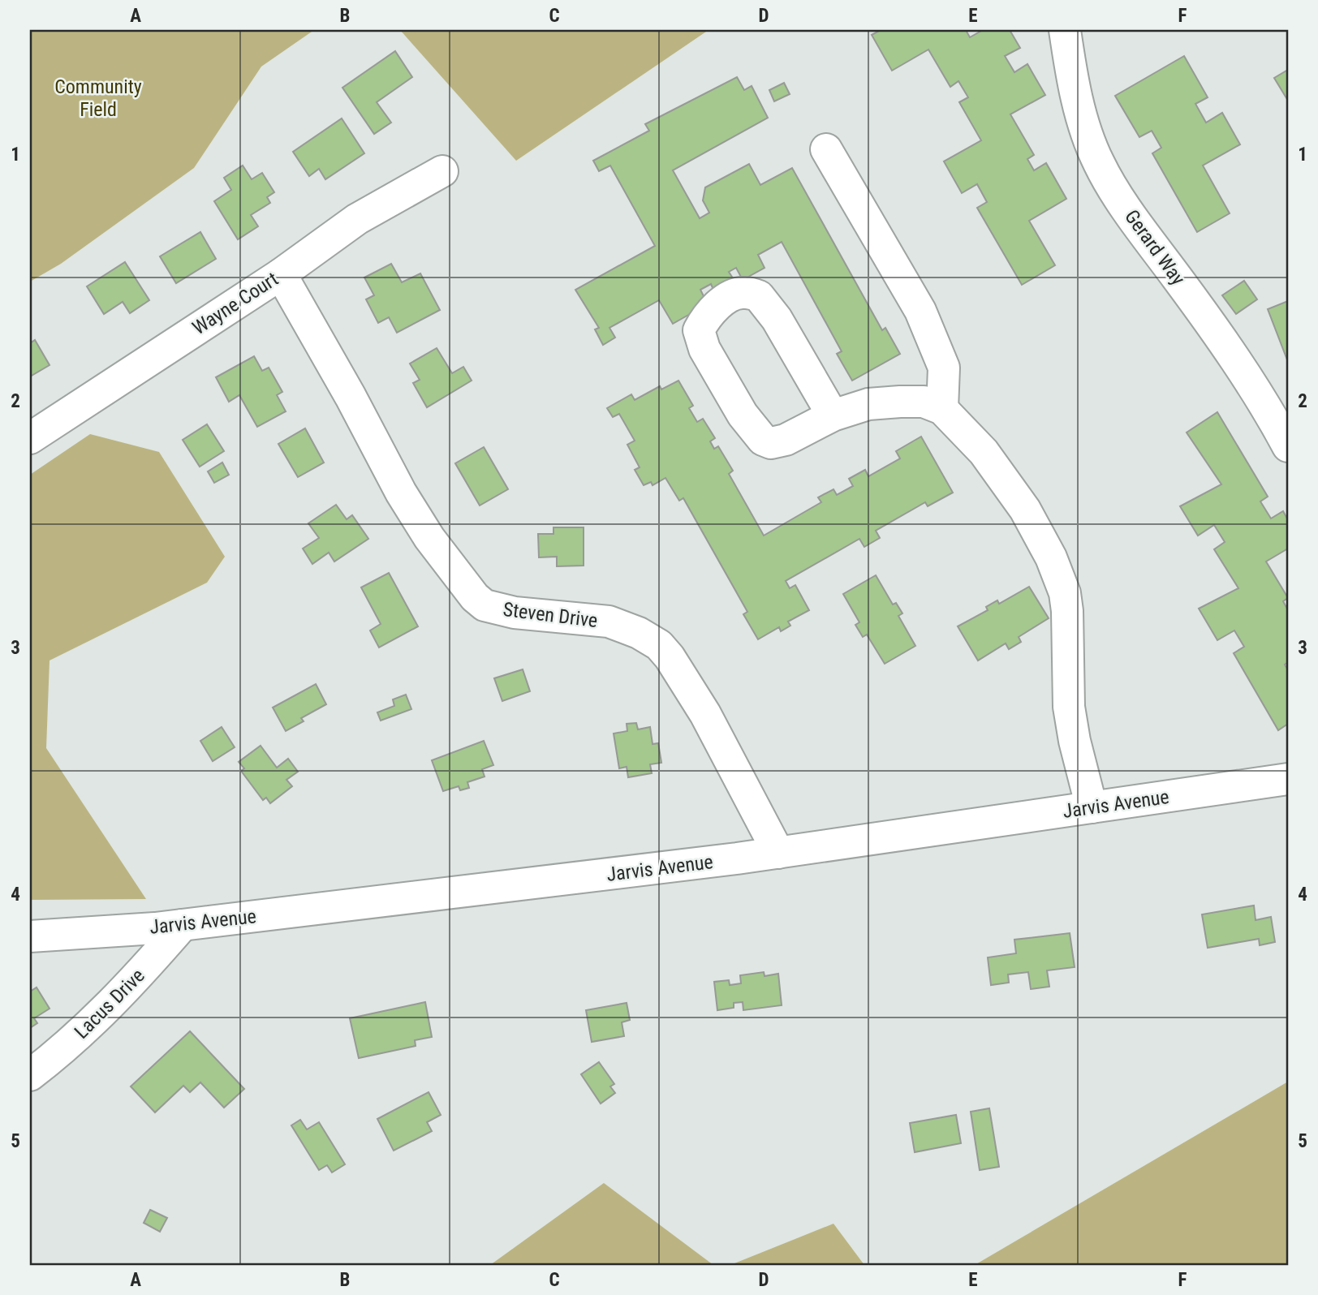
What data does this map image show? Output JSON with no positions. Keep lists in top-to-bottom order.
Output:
{
  "streets": {
    "street": [
      "Gerard Way",
      "Wayne Court",
      "Steven Drive",
      "Jarvis Avenue",
      "Lacus Drive"
    ]
  },
  "crossings": [
    ["Wayne Court", "Steven Drive"],
    ["Steven Drive", "Jarvis Avenue"],
    ["Jarvis Avenue", "Lacus Drive"]
  ],
  "parks": ["Community Field"],
  "grid": {
    "columns": [
      "A",
      "B",
      "C",
      "D",
      "E",
      "F"
    ],
    "rows": [
      "1",
      "2",
      "3",
      "4",
      "5"
    ]
  }
}
